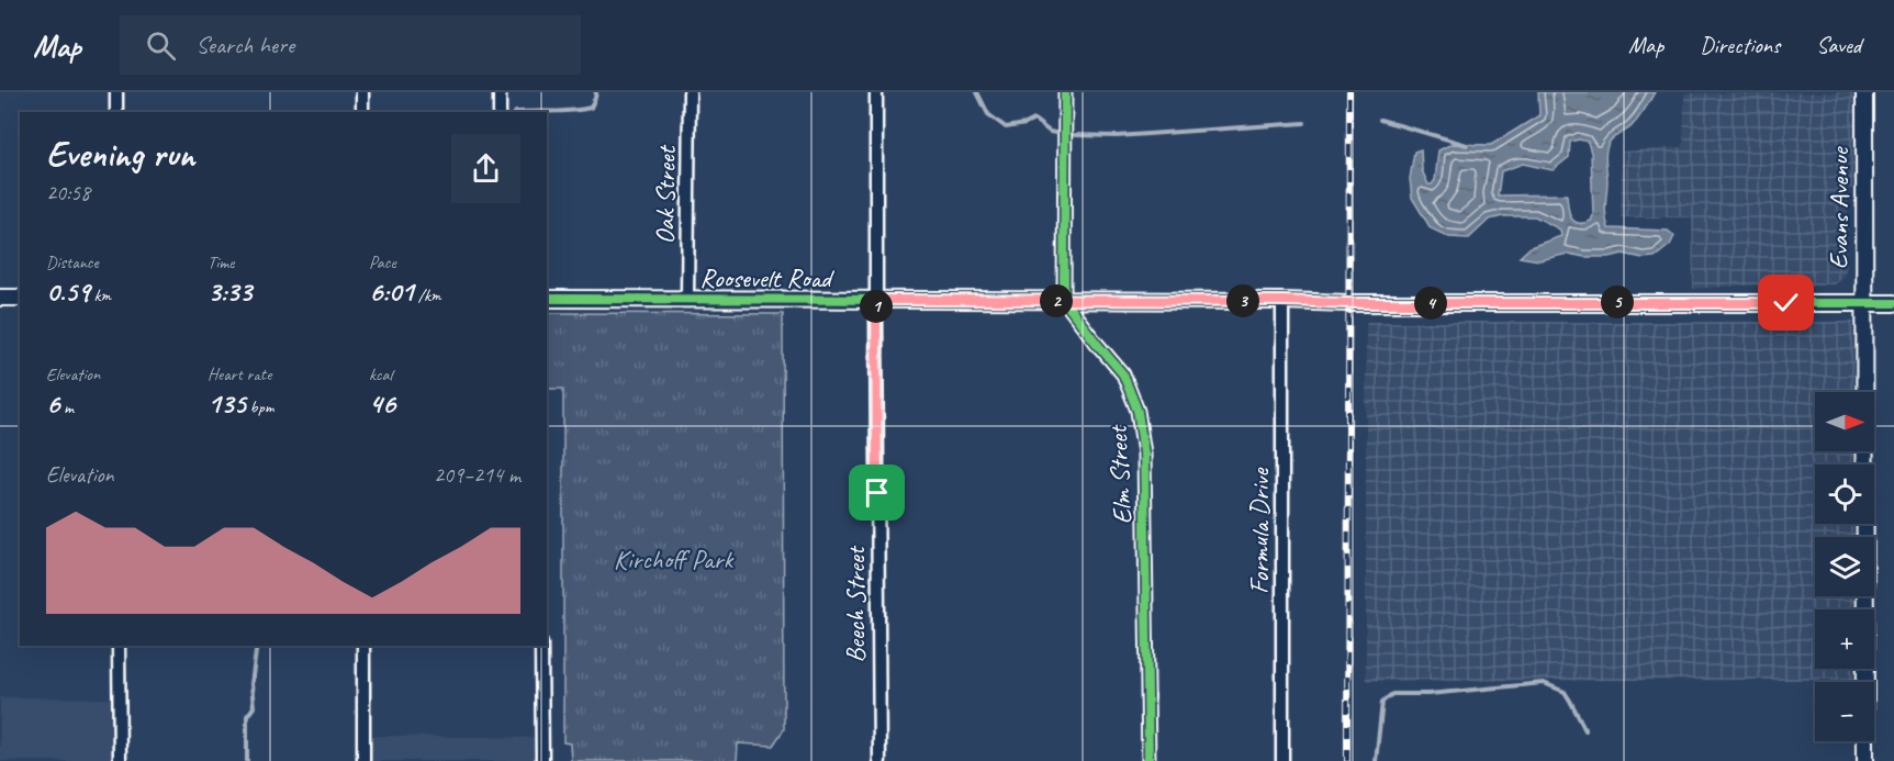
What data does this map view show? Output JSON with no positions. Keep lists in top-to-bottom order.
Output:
{
  "streets": {
    "street": [
      "Oak Street",
      "Evans Avenue",
      "Roosevelt Road",
      "Elm Street",
      "Formula Drive",
      "Beech Street"
    ]
  },
  "crossings": [
    ["Oak Street", "Roosevelt Road"],
    ["Evans Avenue", "Roosevelt Road"],
    ["Roosevelt Road", "Elm Street"],
    ["Roosevelt Road", "Formula Drive"],
    ["Roosevelt Road", "Beech Street"]
  ],
  "parks": ["Kirchoff Park"],
  "north": "right",
  "page": {
    "header": "Map",
    "search": "Search here",
    "nav": ["Map", "Directions", "Saved"],
    "heading": ["Evening run", "20:58"],
    "stats": [
      ["Distance", "0.59 km"],
      ["Time", "3:33"],
      ["Pace", "6:01 /km"],
      ["Elevation", "6 m"],
      ["Heart rate", "135 bpm"],
      ["kcal", "46"]
    ],
    "pins": [
      "2",
      "3",
      "5",
      "4",
      "1"
    ],
    "map_buttons": ["+", "−"],
    "chart": ["Elevation", "209–214 m"]
  }
}
